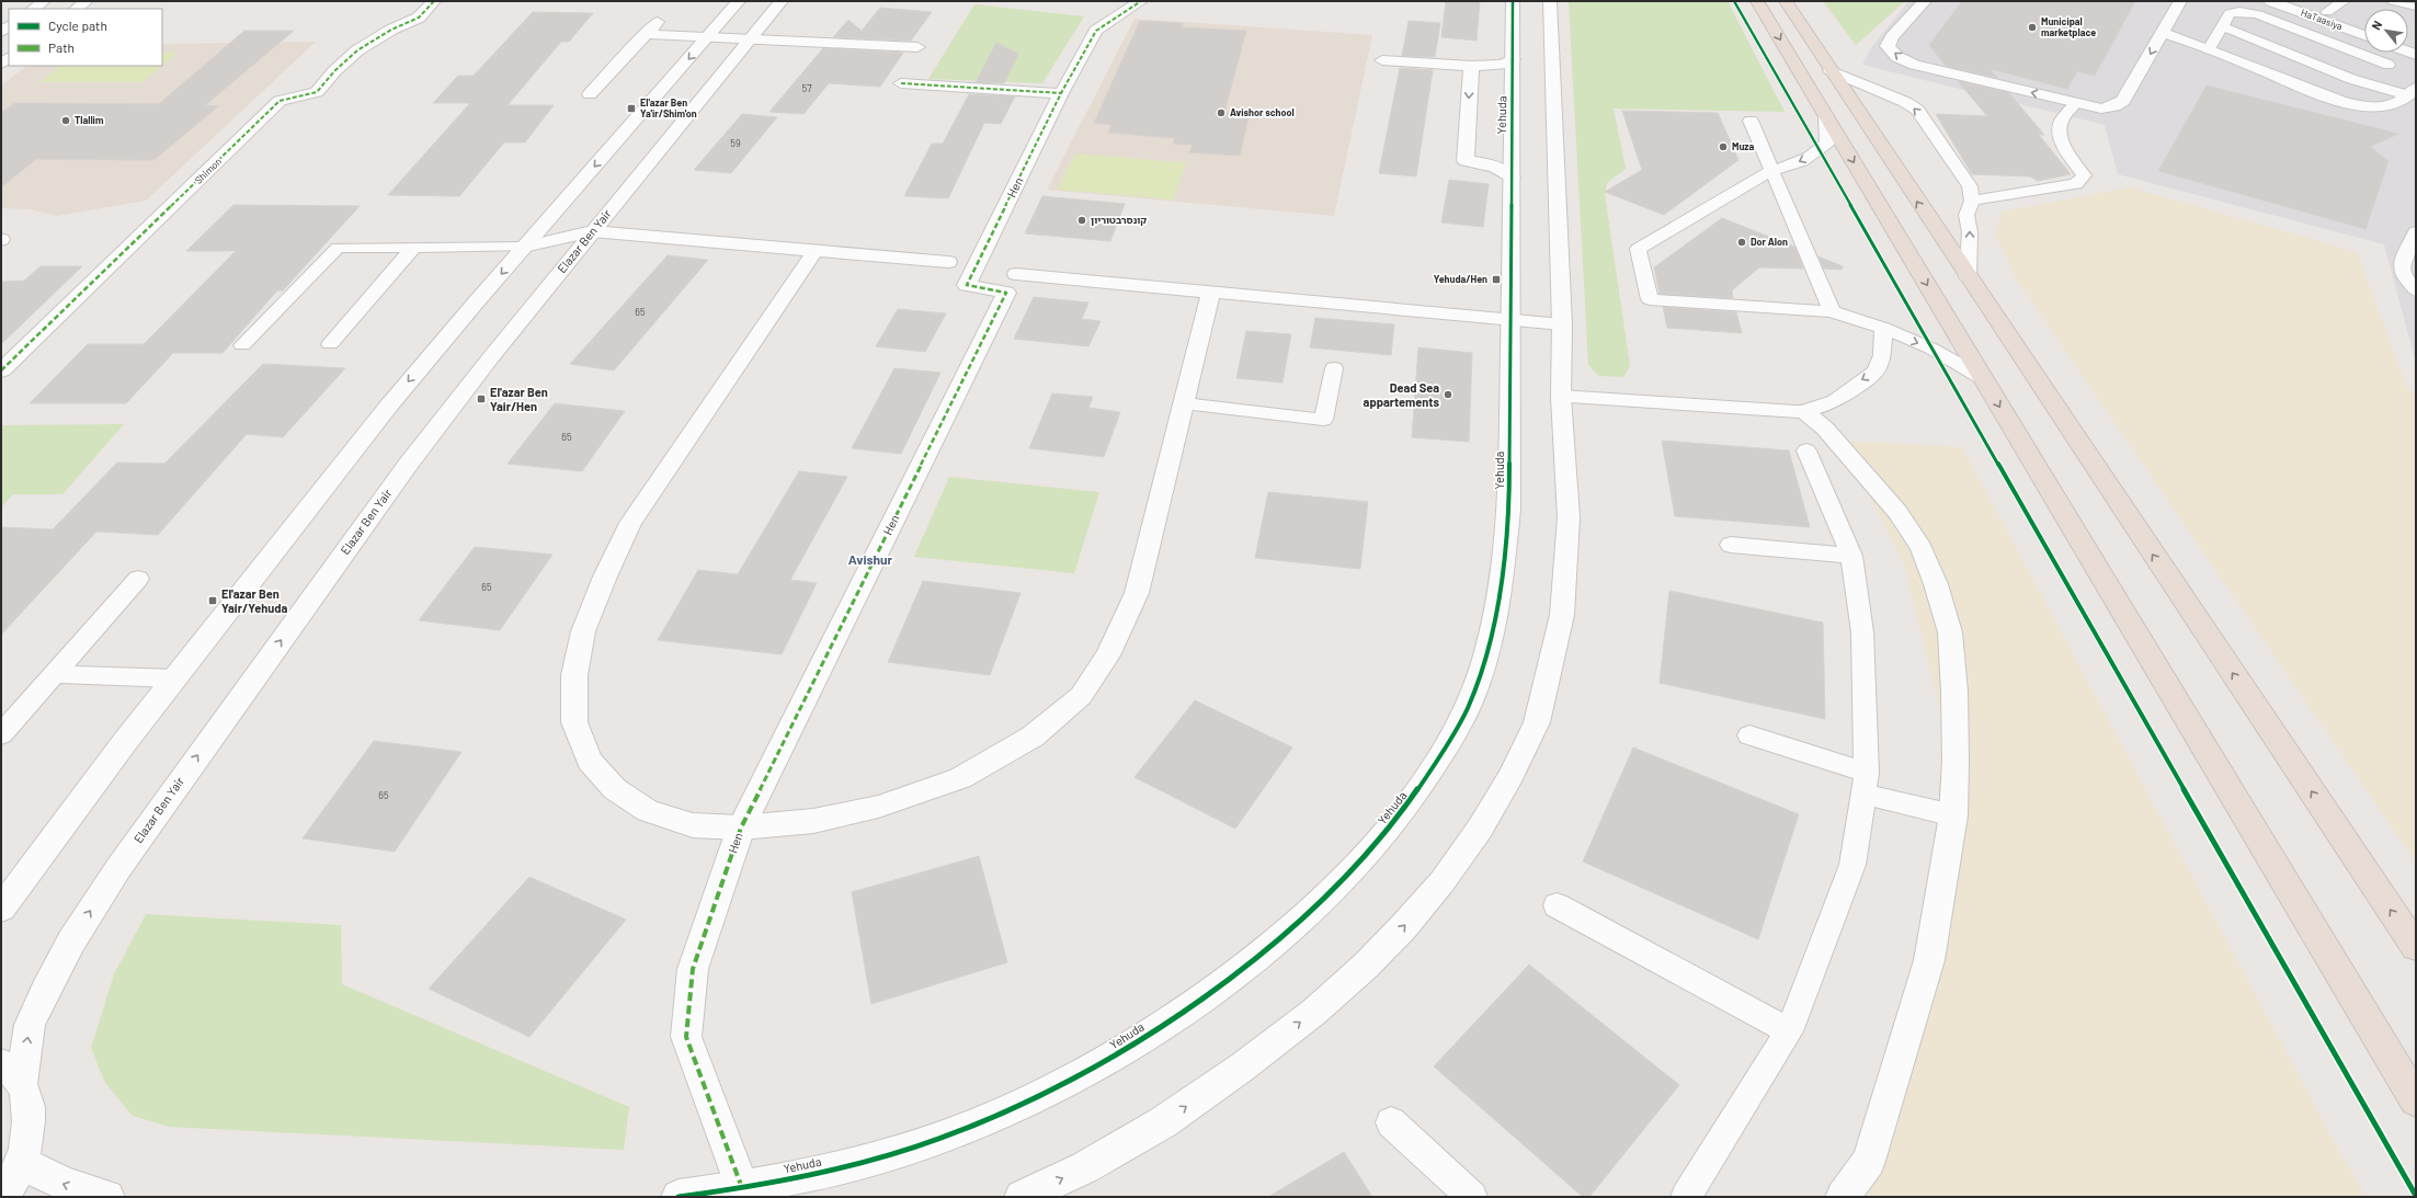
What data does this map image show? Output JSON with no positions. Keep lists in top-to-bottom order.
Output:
{
  "streets": {
    "street": [
      "HaTaasiya",
      "Yehuda",
      "Shimon",
      "Hen",
      "Elazar Ben Yair"
    ]
  },
  "crossings": [
    ["Yehuda", "Hen"]
  ],
  "districts": ["Avishur"],
  "places": {
    "other": [
      "Municipal marketplace",
      "Avishor school",
      "Tlallim",
      "Muza",
      "קונסרבטוריון",
      "Dor Alon",
      "Dead Sea appartements"
    ],
    "transit": [
      "El'azar Ben Ya'ir/Shim'on",
      "Yehuda/Hen",
      "El'azar Ben Yair/Hen",
      "El'azar Ben Yair/Yehuda"
    ]
  },
  "house_numbers": [
    "57",
    "59",
    "65",
    "65",
    "65",
    "65"
  ],
  "legend": ["Cycle path", "Path"],
  "north": "top left"
}
